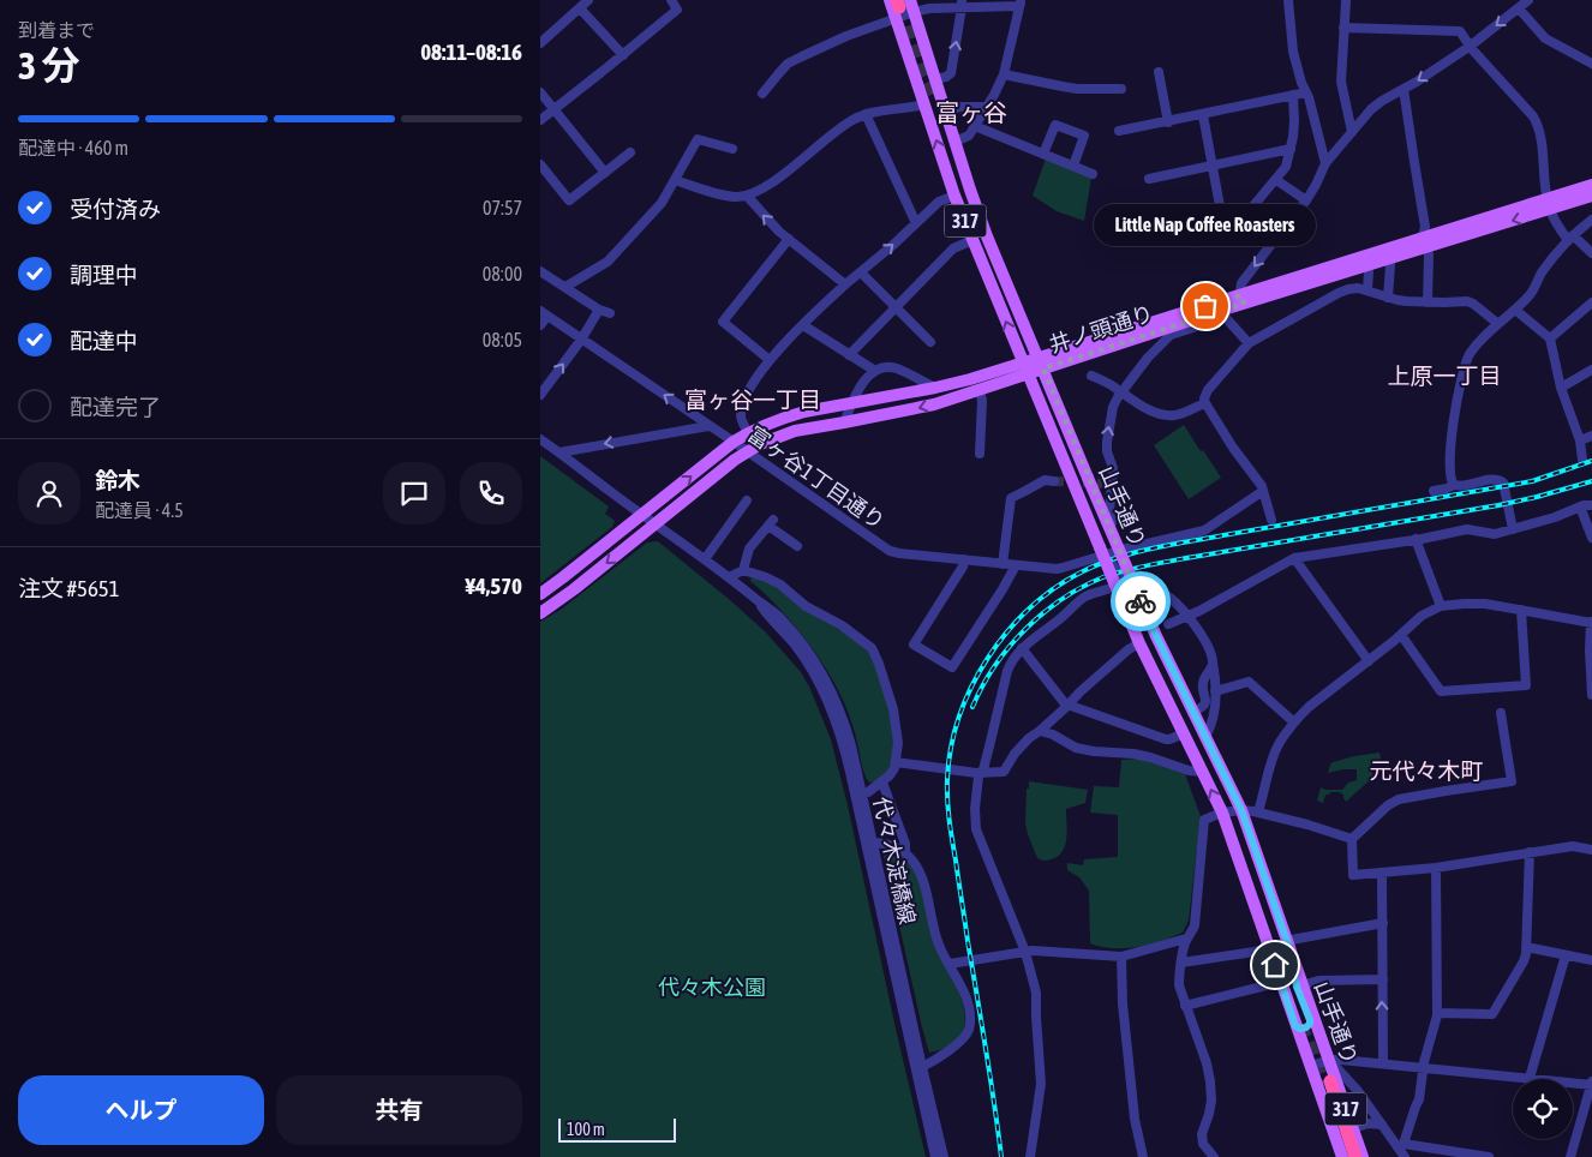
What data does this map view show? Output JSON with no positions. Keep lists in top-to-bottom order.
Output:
{
  "streets": {
    "main road": ["317", "井ノ頭通り", "山手通り"],
    "street": ["富ヶ谷1丁目通り", "代々木淀橋線"]
  },
  "crossings": [
    ["井ノ頭通り", "富ヶ谷1丁目通り"],
    ["井ノ頭通り", "山手通り"],
    ["井ノ頭通り", "代々木淀橋線"],
    ["富ヶ谷1丁目通り", "山手通り"]
  ],
  "districts": [
    "富ヶ谷",
    "上原一丁目",
    "富ヶ谷一丁目",
    "元代々木町"
  ],
  "parks": ["代々木公園"],
  "places": ["Little Nap Coffee Roasters"],
  "scale_bar": "100 m",
  "page": {
    "heading": ["3 分", "到着まで", "08:11–08:16"],
    "panel": [
      "鈴木",
      "配達員 · 4.5",
      "注文 #5651",
      "¥4,570"
    ],
    "bar": "配達中 · 460 m",
    "list": [
      ["受付済み", "07:57"],
      ["調理中", "08:00"],
      ["配達中", "08:05"],
      "配達完了"
    ],
    "bubble": "Little Nap Coffee Roasters",
    "buttons": ["ヘルプ", "共有"],
    "scale": "100 m"
  }
}
